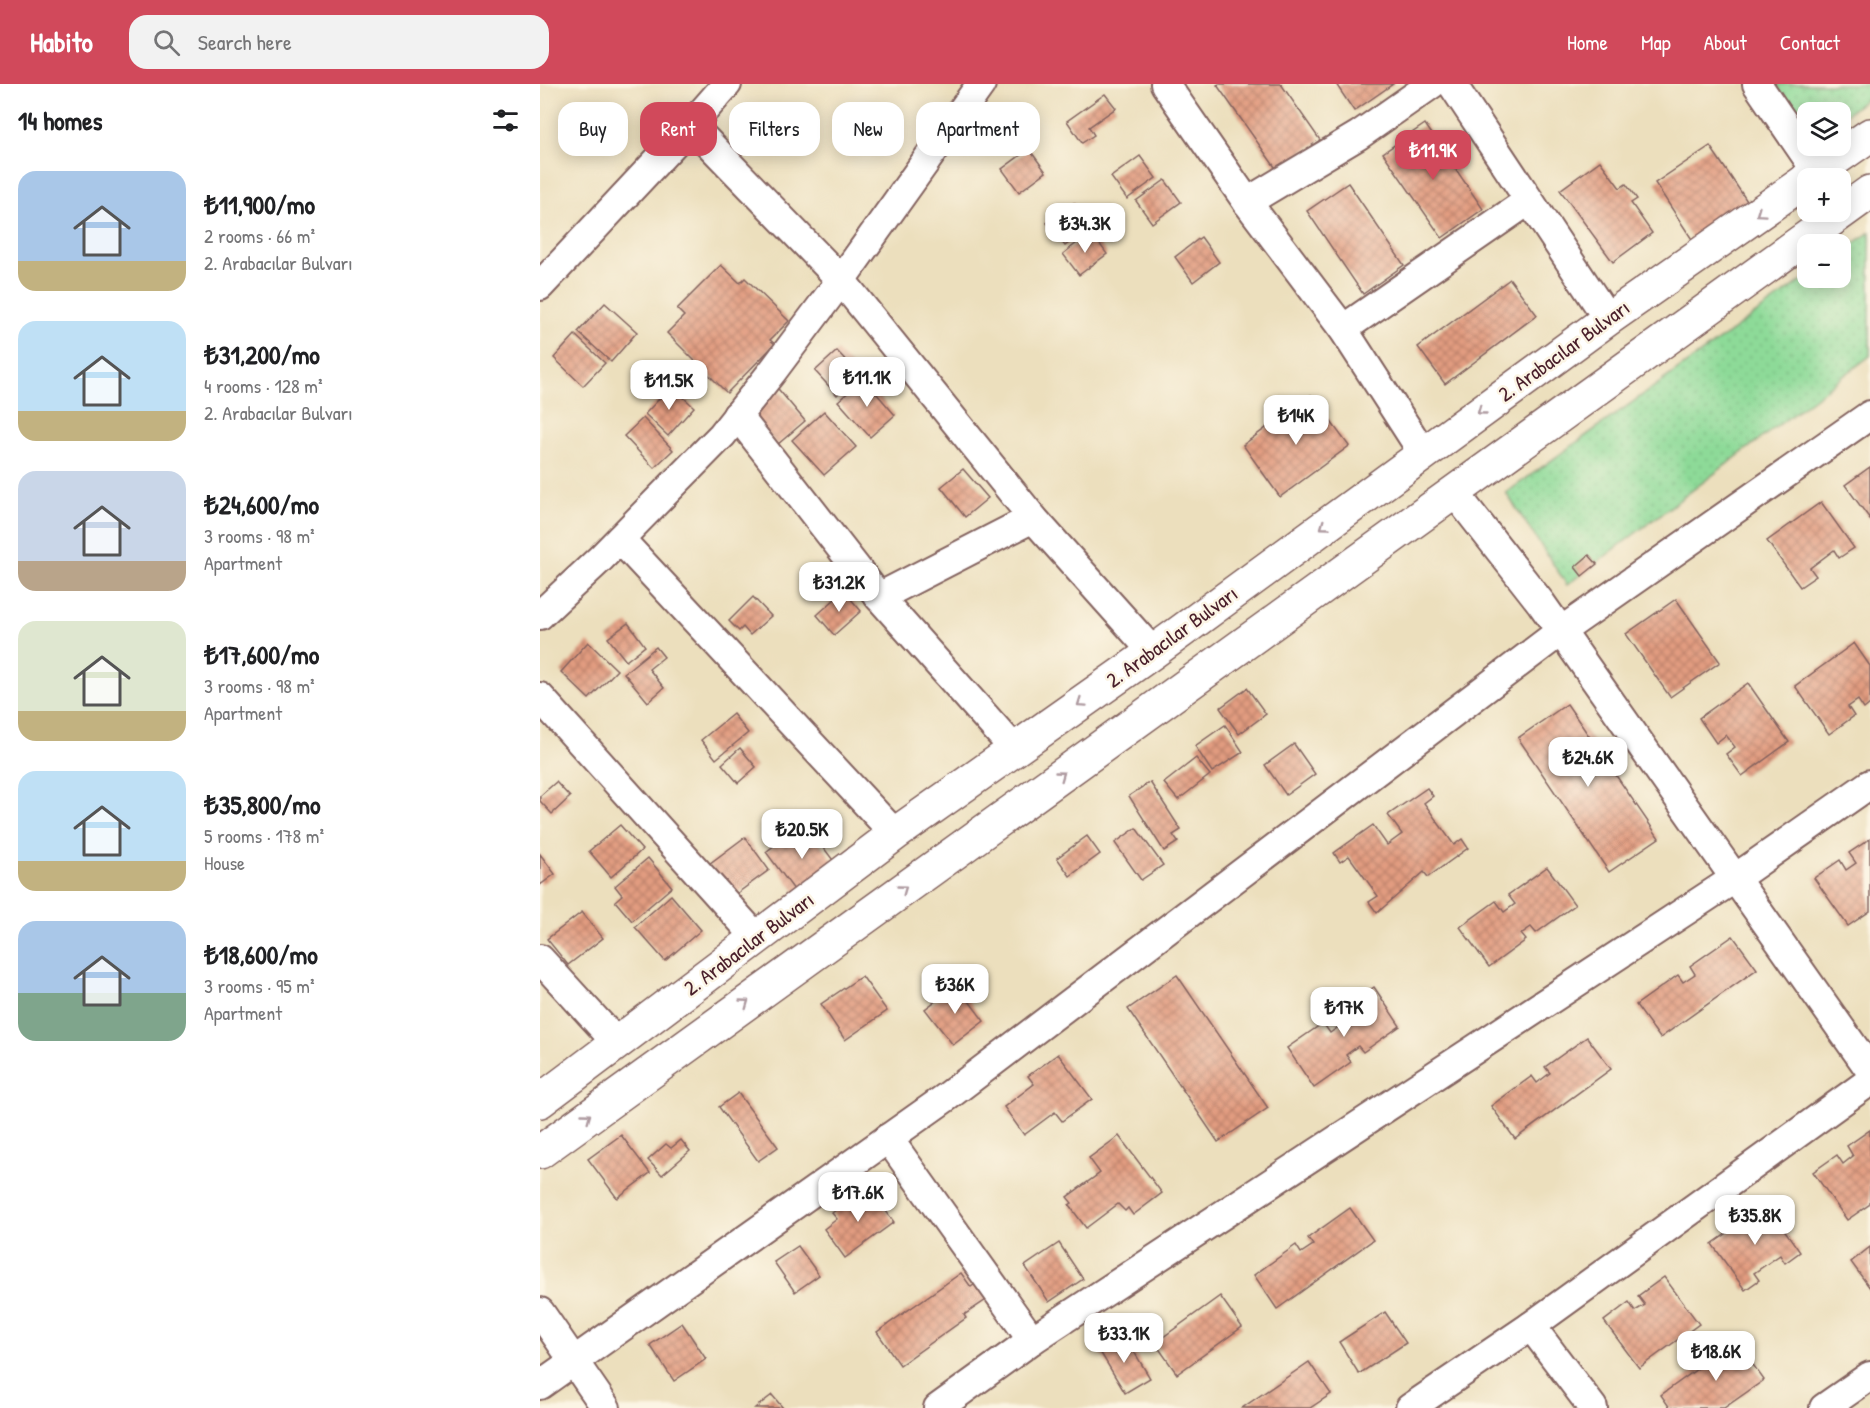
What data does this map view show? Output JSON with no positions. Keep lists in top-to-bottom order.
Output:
{
  "streets": {
    "main road": ["2. Arabacılar Bulvarı"]
  },
  "page": {
    "header": "Habito",
    "search": "Search here",
    "nav": [
      "Home",
      "Map",
      "About",
      "Contact"
    ],
    "heading": "14 homes",
    "map_buttons": ["+", "−"],
    "chip": [
      "Buy",
      "Rent",
      "Filters",
      "New",
      "Apartment"
    ],
    "price": [
      "₺11.9K",
      "₺34.3K",
      "₺11.1K",
      "₺11.5K",
      "₺14K",
      "₺31.2K",
      "₺24.6K",
      "₺20.5K",
      "₺36K",
      "₺17K",
      "₺17.6K",
      "₺35.8K",
      "₺33.1K",
      "₺18.6K"
    ],
    "list": [
      {
        "name": "₺11,900/mo",
        "note": "2 rooms · 66 m² · 2. Arabacılar Bulvarı"
      },
      {
        "name": "₺31,200/mo",
        "note": "4 rooms · 128 m² · 2. Arabacılar Bulvarı"
      },
      {
        "name": "₺24,600/mo",
        "note": "3 rooms · 98 m² · Apartment"
      },
      {
        "name": "₺17,600/mo",
        "note": "3 rooms · 98 m² · Apartment"
      },
      {
        "name": "₺35,800/mo",
        "note": "5 rooms · 178 m² · House"
      },
      {
        "name": "₺18,600/mo",
        "note": "3 rooms · 95 m² · Apartment"
      }
    ]
  }
}
